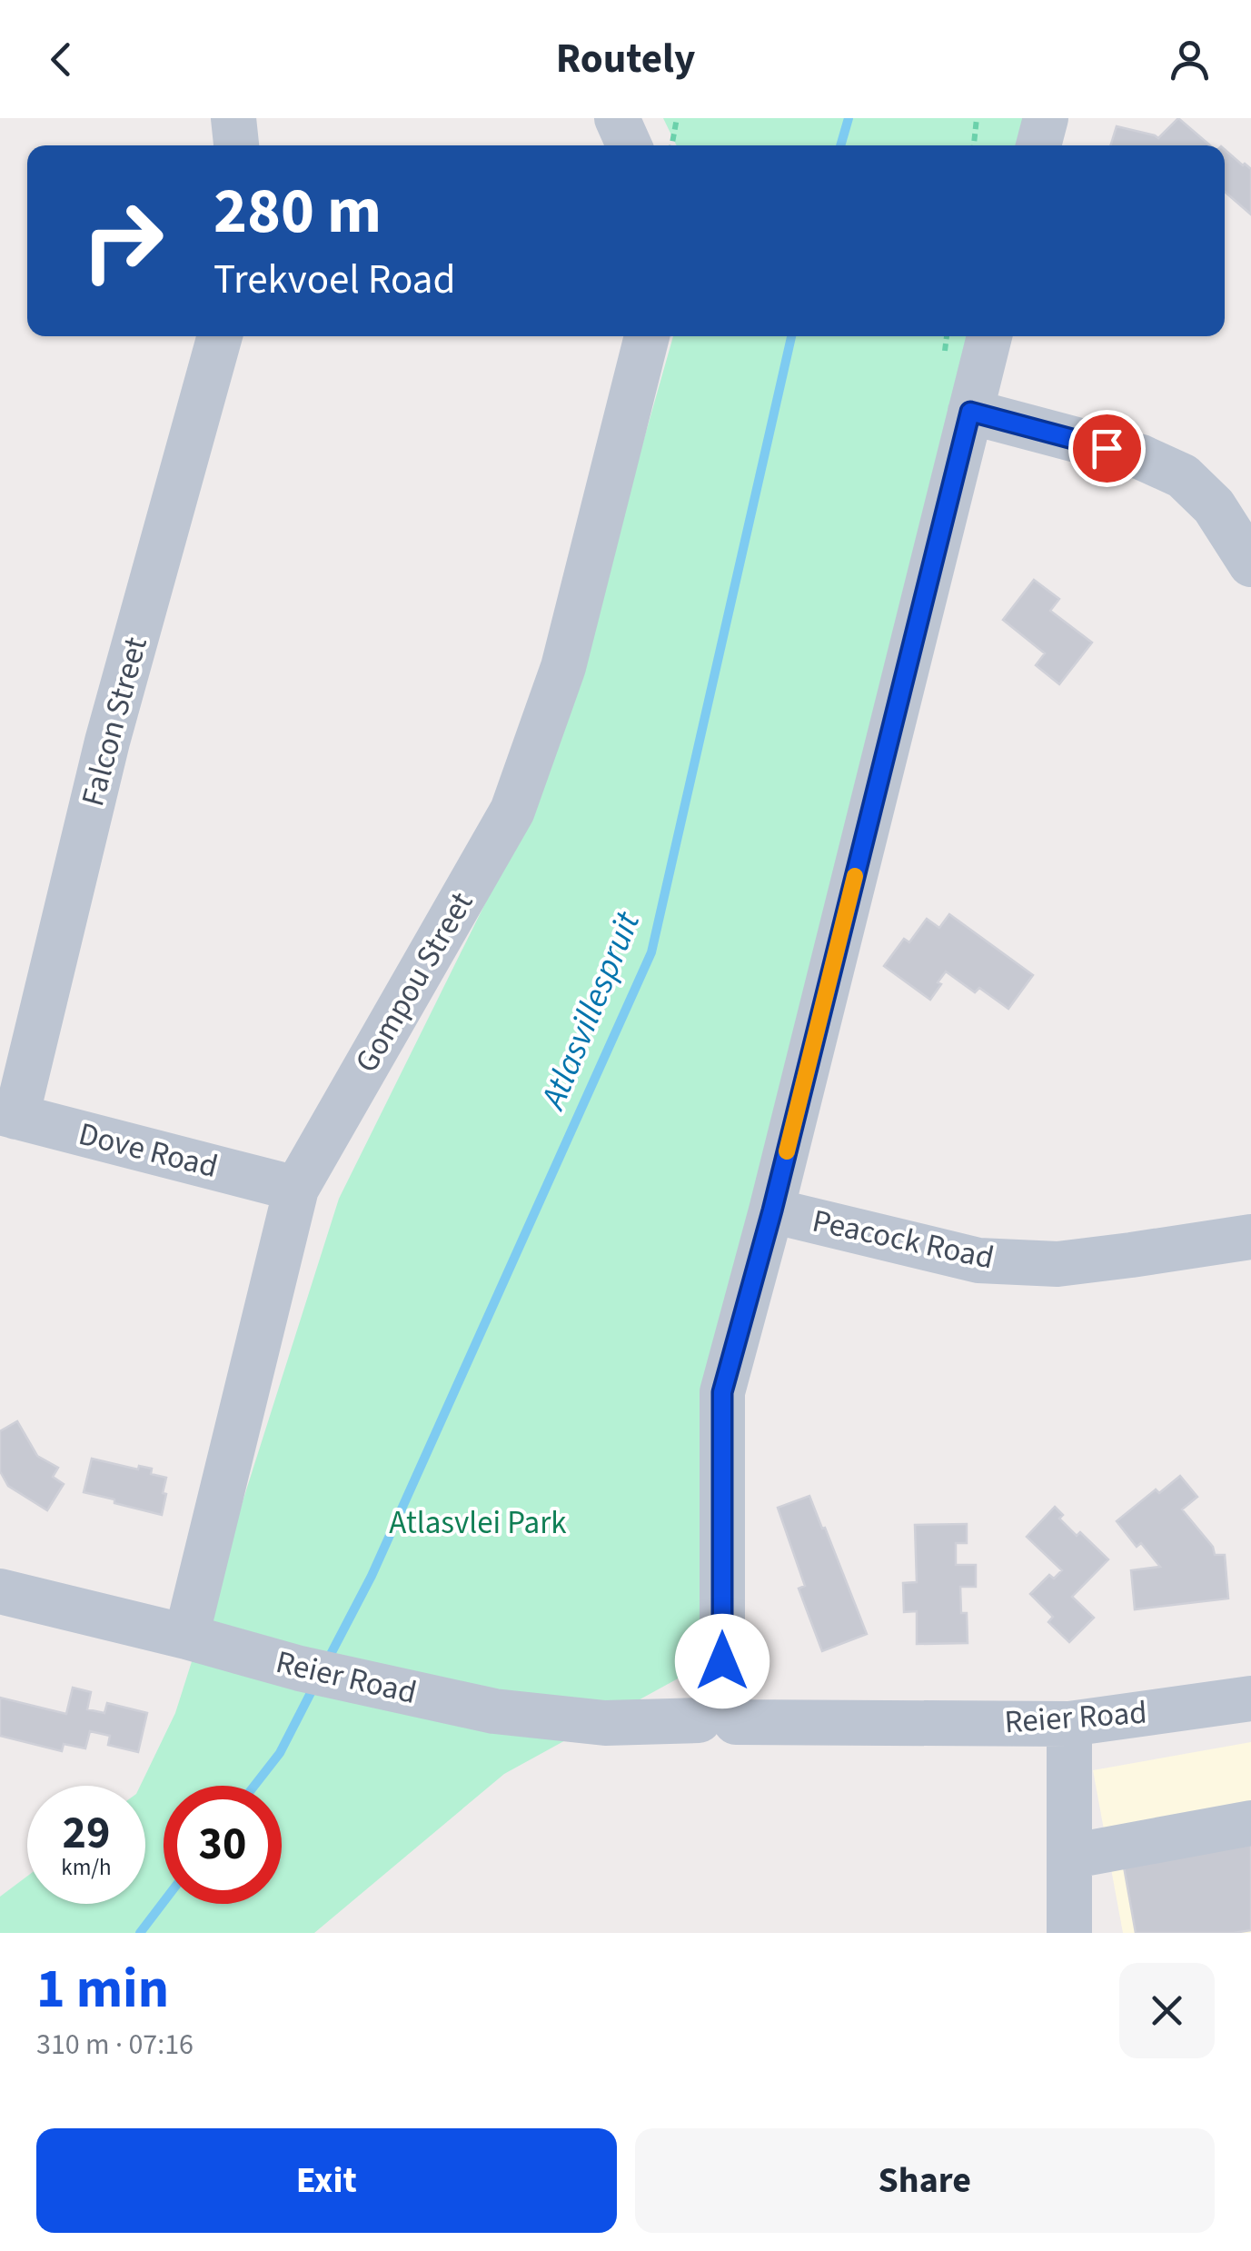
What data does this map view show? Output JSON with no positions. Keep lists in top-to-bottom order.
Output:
{
  "streets": {
    "street": [
      "Falcon Street",
      "Gompou Street",
      "Dove Road",
      "Peacock Road",
      "Reier Road"
    ]
  },
  "crossings": [
    ["Falcon Street", "Dove Road"],
    ["Gompou Street", "Dove Road"],
    ["Gompou Street", "Reier Road"]
  ],
  "water": ["Atlasvillespruit"],
  "parks": ["Atlasvlei Park"],
  "page": {
    "header": "Routely",
    "turn": ["280 m", "Trekvoel Road"],
    "speed": "29 km/h",
    "limit": "30",
    "heading": ["1 min", "310 m · 07:16"],
    "buttons": ["Exit", "Share"]
  }
}
